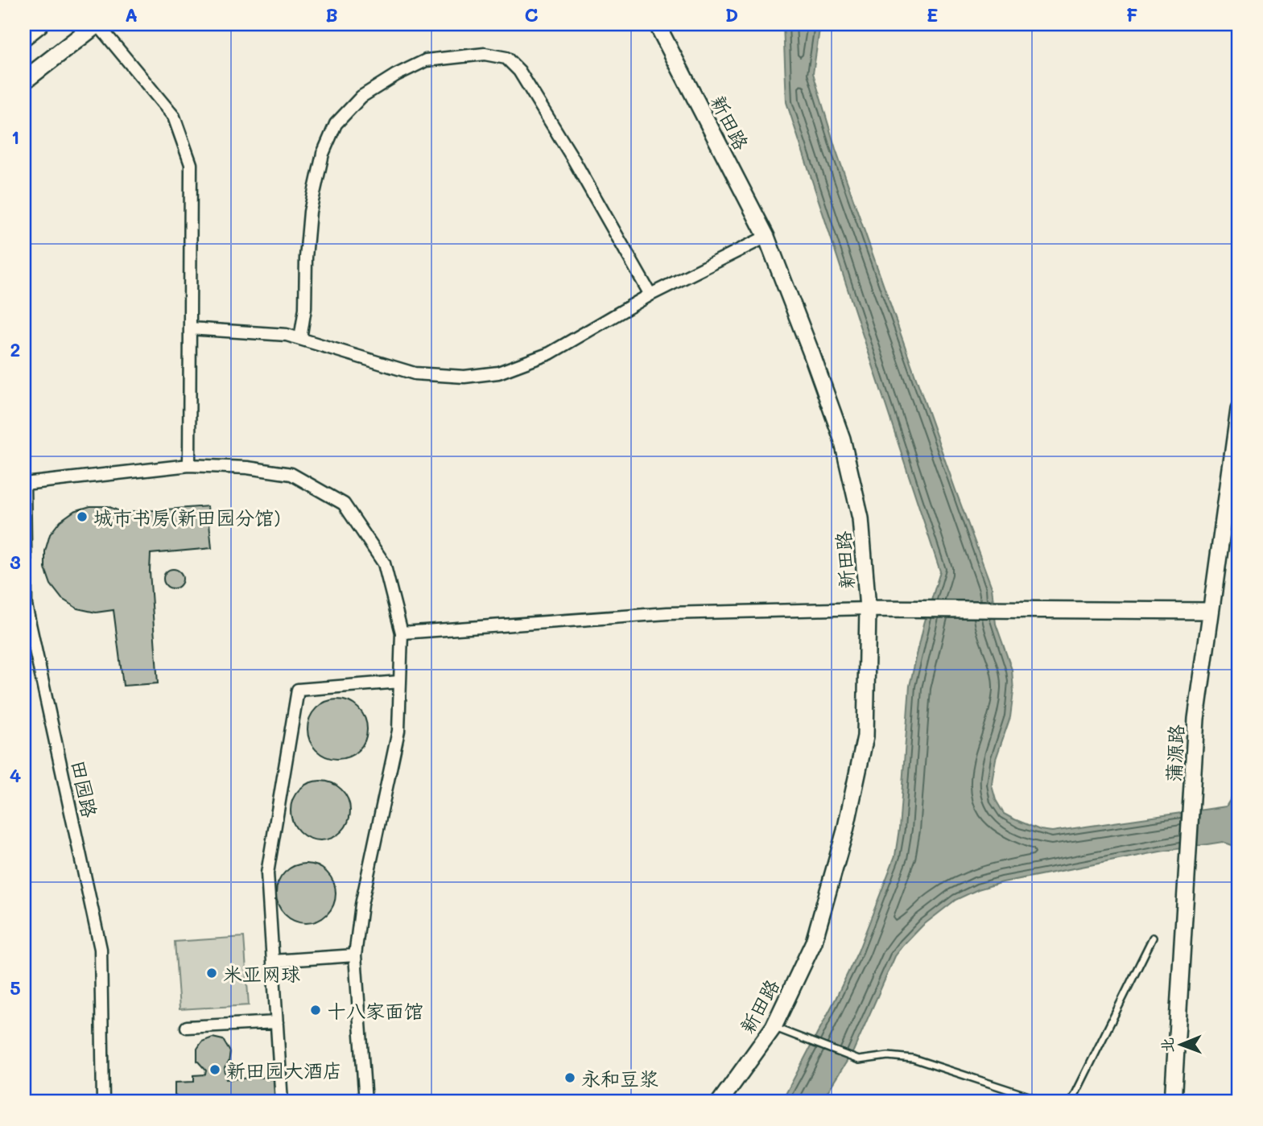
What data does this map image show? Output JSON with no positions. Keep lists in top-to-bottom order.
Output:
{
  "streets": {
    "street": ["新田路", "蒲源路", "田园路"]
  },
  "places": [
    "城市书房(新田园分馆)",
    "米亚网球",
    "十八家面馆",
    "新田园大酒店",
    "永和豆浆"
  ],
  "north": "left",
  "grid": {
    "columns": [
      "A",
      "B",
      "C",
      "D",
      "E",
      "F"
    ],
    "rows": [
      "1",
      "2",
      "3",
      "4",
      "5"
    ]
  }
}
